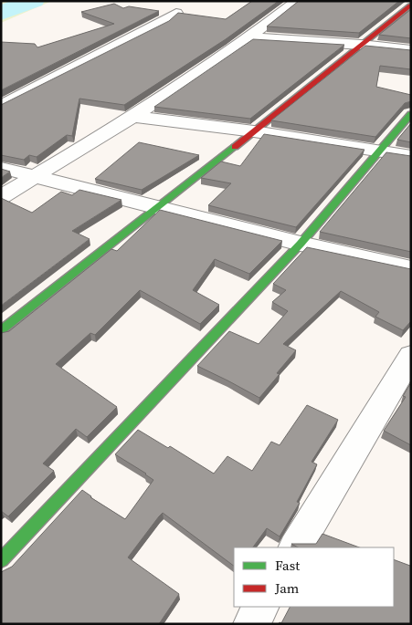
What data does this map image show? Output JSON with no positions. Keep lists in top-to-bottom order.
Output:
{
  "legend": ["Fast", "Jam"]
}
